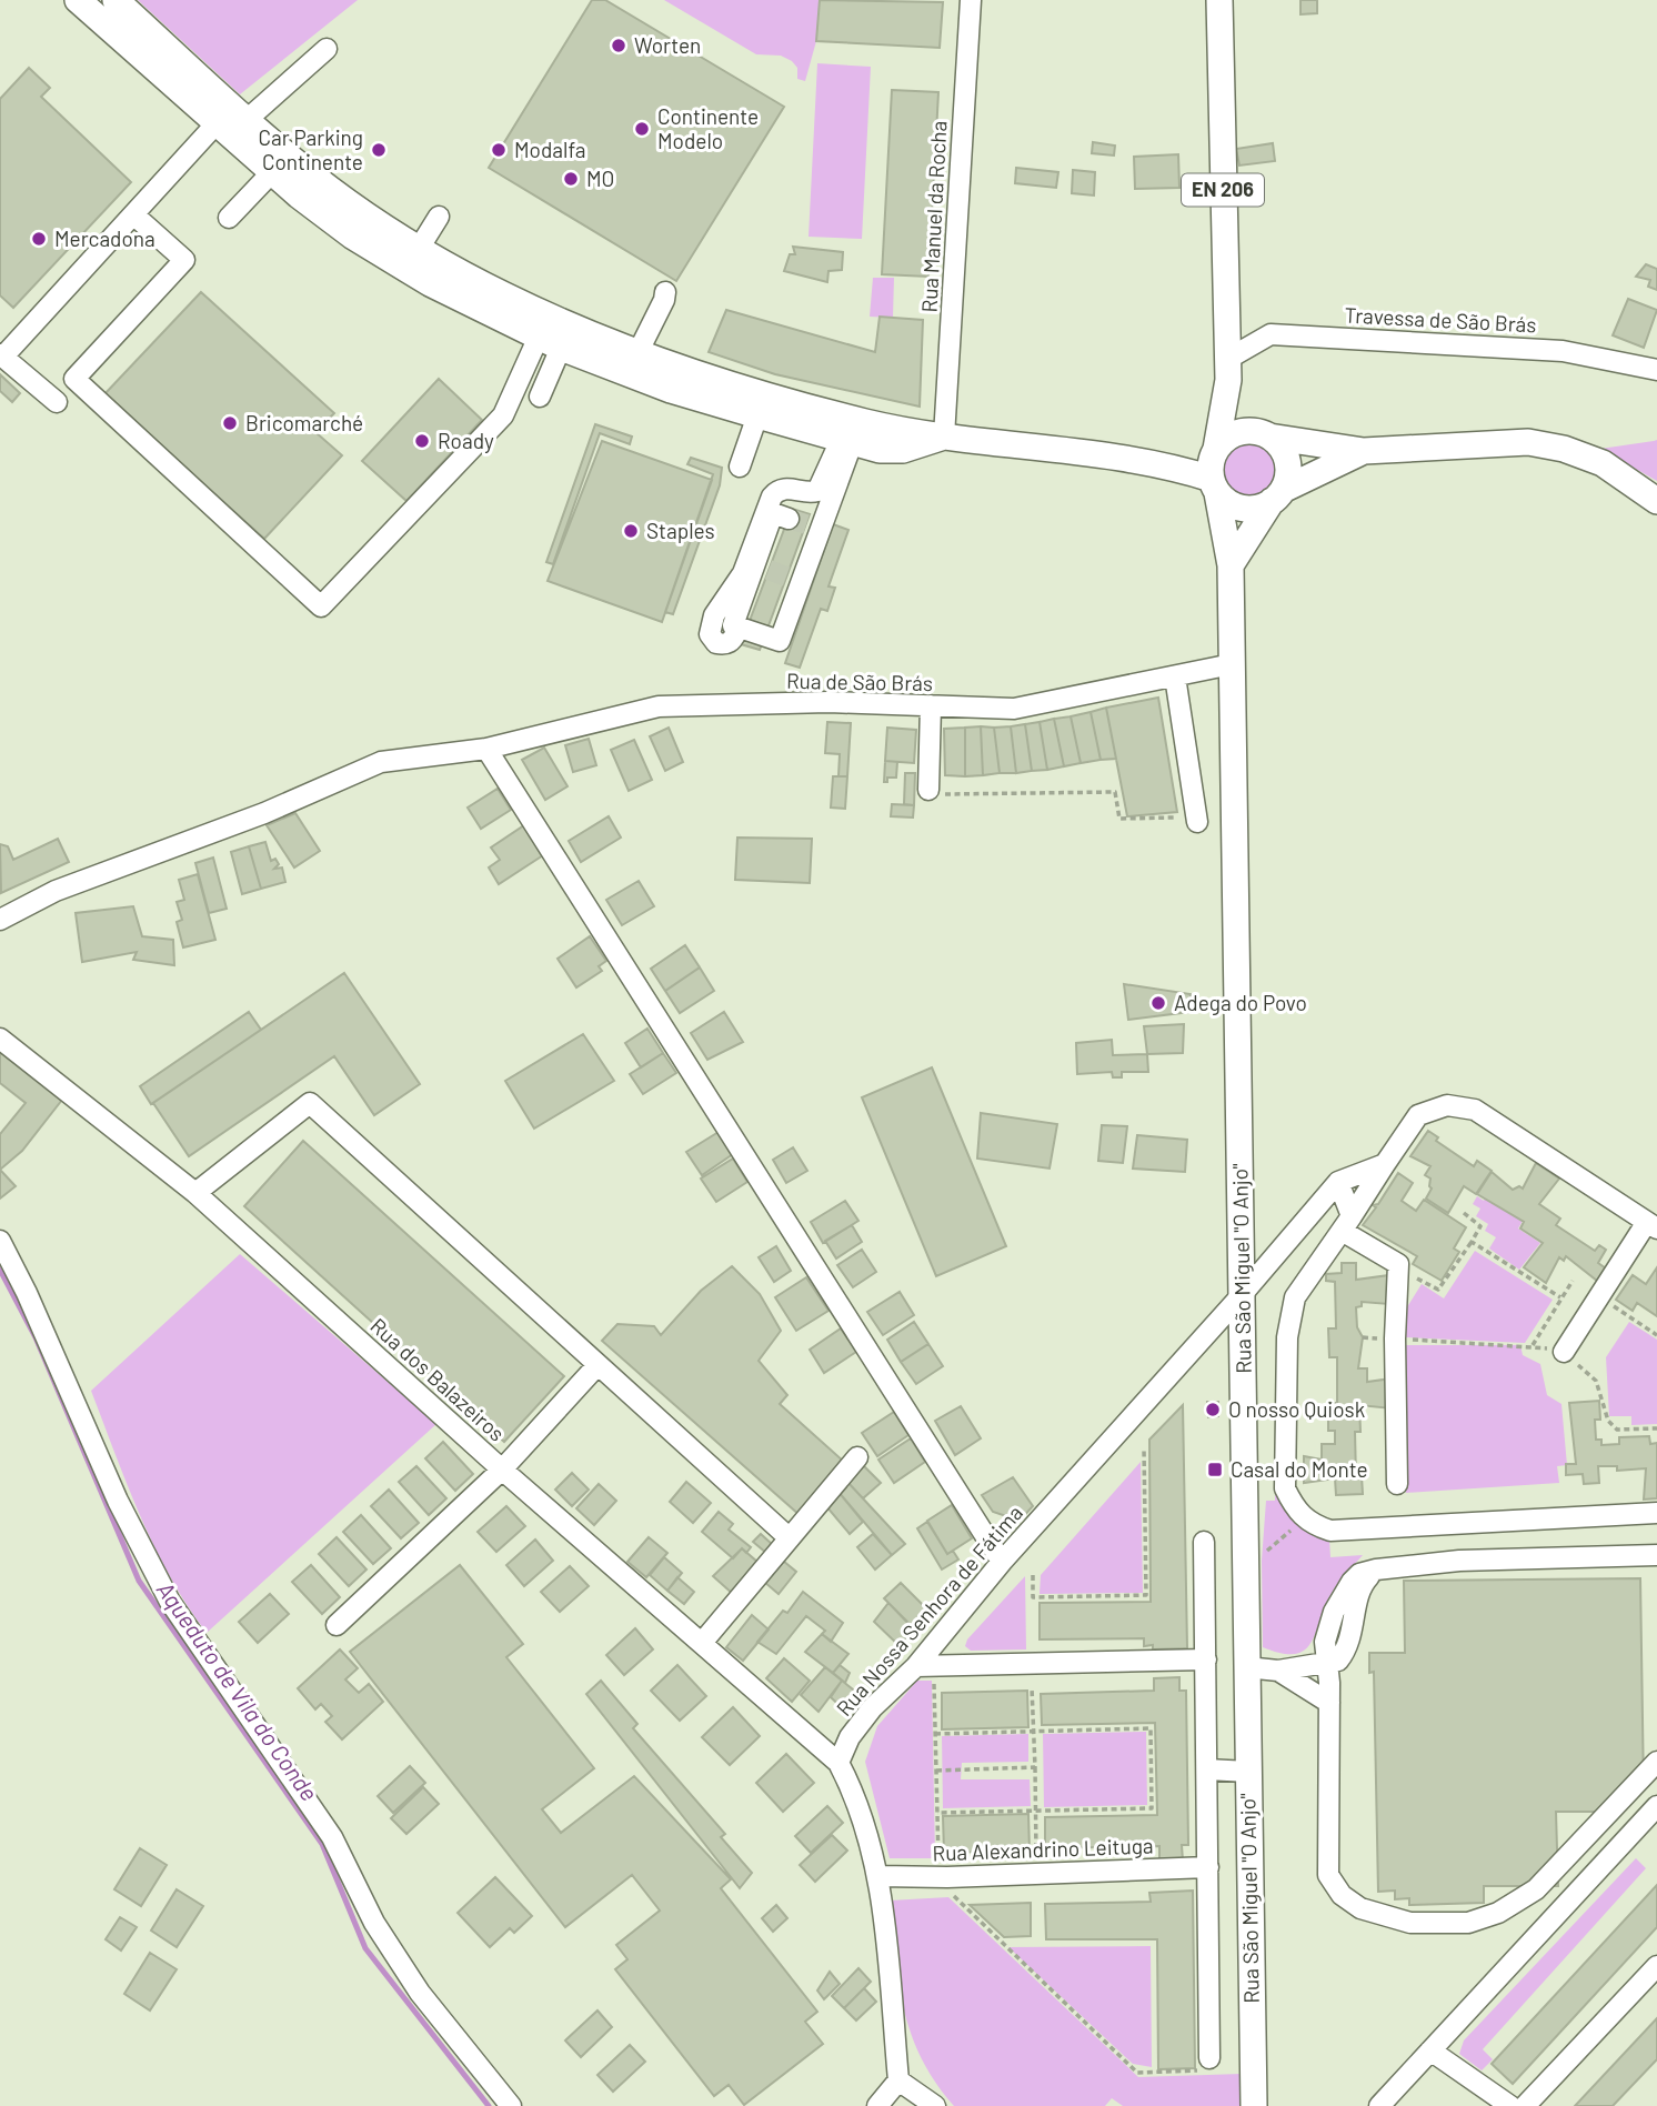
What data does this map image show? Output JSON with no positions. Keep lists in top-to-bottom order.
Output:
{
  "streets": {
    "main road": ["EN 206", "Rua São Miguel \"O Anjo\""],
    "street": [
      "Rua Manuel da Rocha",
      "Travessa de São Brás",
      "Rua de São Brás",
      "Rua dos Balazeiros",
      "Rua Nossa Senhora de Fátima",
      "Rua Alexandrino Leituga"
    ]
  },
  "crossings": [
    ["EN 206", "Travessa de São Brás"],
    ["EN 206", "Rua de São Brás"],
    ["EN 206", "Rua São Miguel \"O Anjo\""],
    ["Rua de São Brás", "Rua São Miguel \"O Anjo\""],
    ["Rua São Miguel \"O Anjo\"", "Rua Nossa Senhora de Fátima"],
    ["Rua dos Balazeiros", "Rua Nossa Senhora de Fátima"]
  ],
  "water": ["Aqueduto de Vila do Conde"],
  "places": {
    "other": [
      "Worten",
      "Continente Modelo",
      "Car Parking Continente",
      "Modalfa",
      "MO",
      "Mercadona",
      "Bricomarché",
      "Roady",
      "Staples",
      "Adega do Povo",
      "O nosso Quiosk"
    ],
    "transit": ["Casal do Monte"]
  }
}
